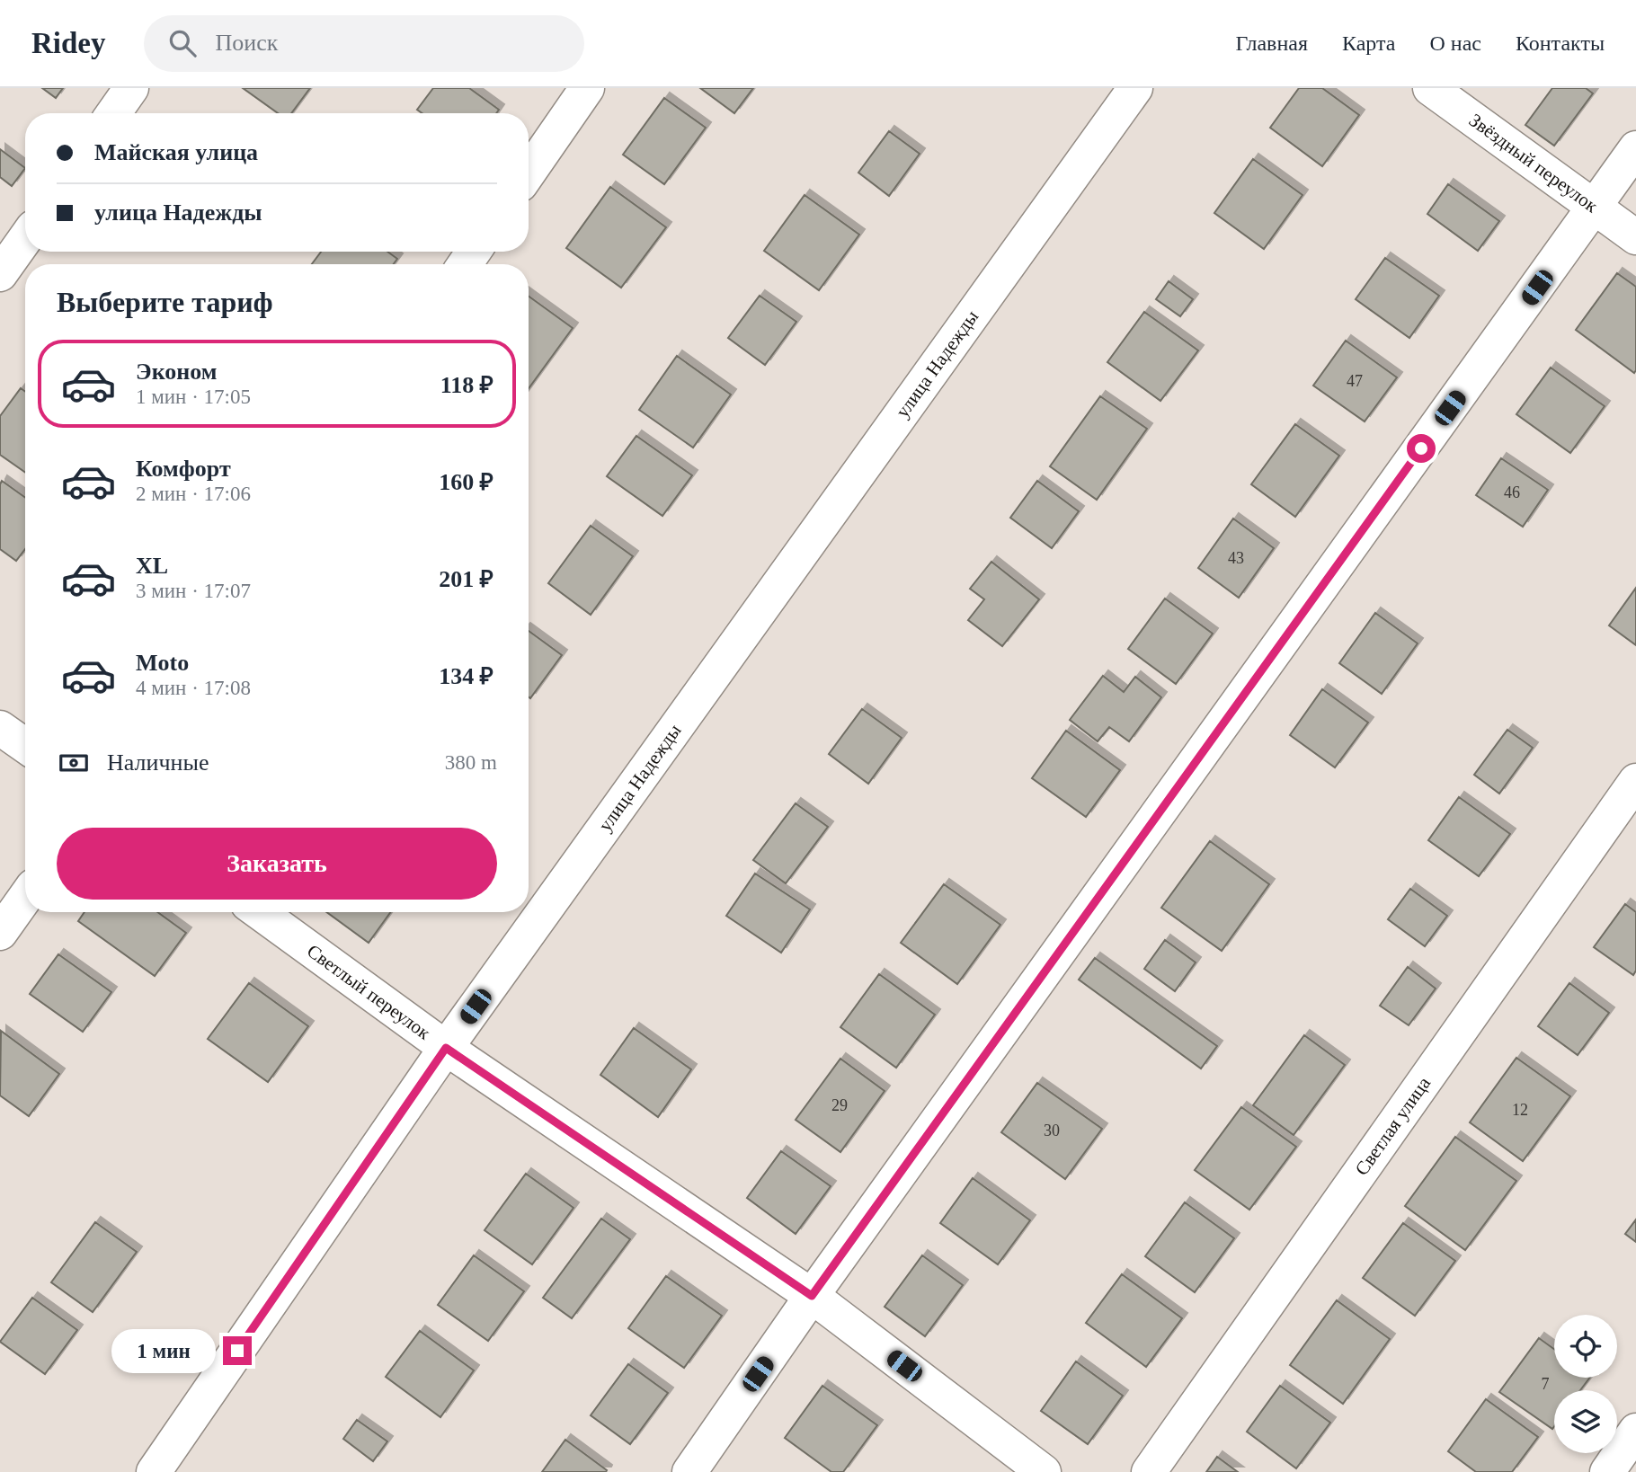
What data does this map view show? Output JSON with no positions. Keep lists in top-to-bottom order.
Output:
{
  "streets": {
    "street": [
      "Звёздный переулок",
      "улица Надежды",
      "Светлый переулок",
      "Светлая улица"
    ]
  },
  "crossings": [
    ["улица Надежды", "Светлый переулок"]
  ],
  "house_numbers": [
    "47",
    "46",
    "43",
    "29",
    "12",
    "30",
    "7"
  ],
  "page": {
    "header": "Ridey",
    "search": "Поиск",
    "nav": [
      "Главная",
      "Карта",
      "О нас",
      "Контакты"
    ],
    "banner": ["Майская улица", "улица Надежды"],
    "heading": "Выберите тариф",
    "list": [
      {
        "name": "Эконом",
        "note": "1 мин · 17:05",
        "value": "118 ₽"
      },
      {
        "name": "Комфорт",
        "note": "2 мин · 17:06",
        "value": "160 ₽"
      },
      {
        "name": "XL",
        "note": "3 мин · 17:07",
        "value": "201 ₽"
      },
      {
        "name": "Moto",
        "note": "4 мин · 17:08",
        "value": "134 ₽"
      }
    ],
    "pay": ["Наличные", "380 m"],
    "buttons": "Заказать",
    "bubble": "1 мин"
  }
}
